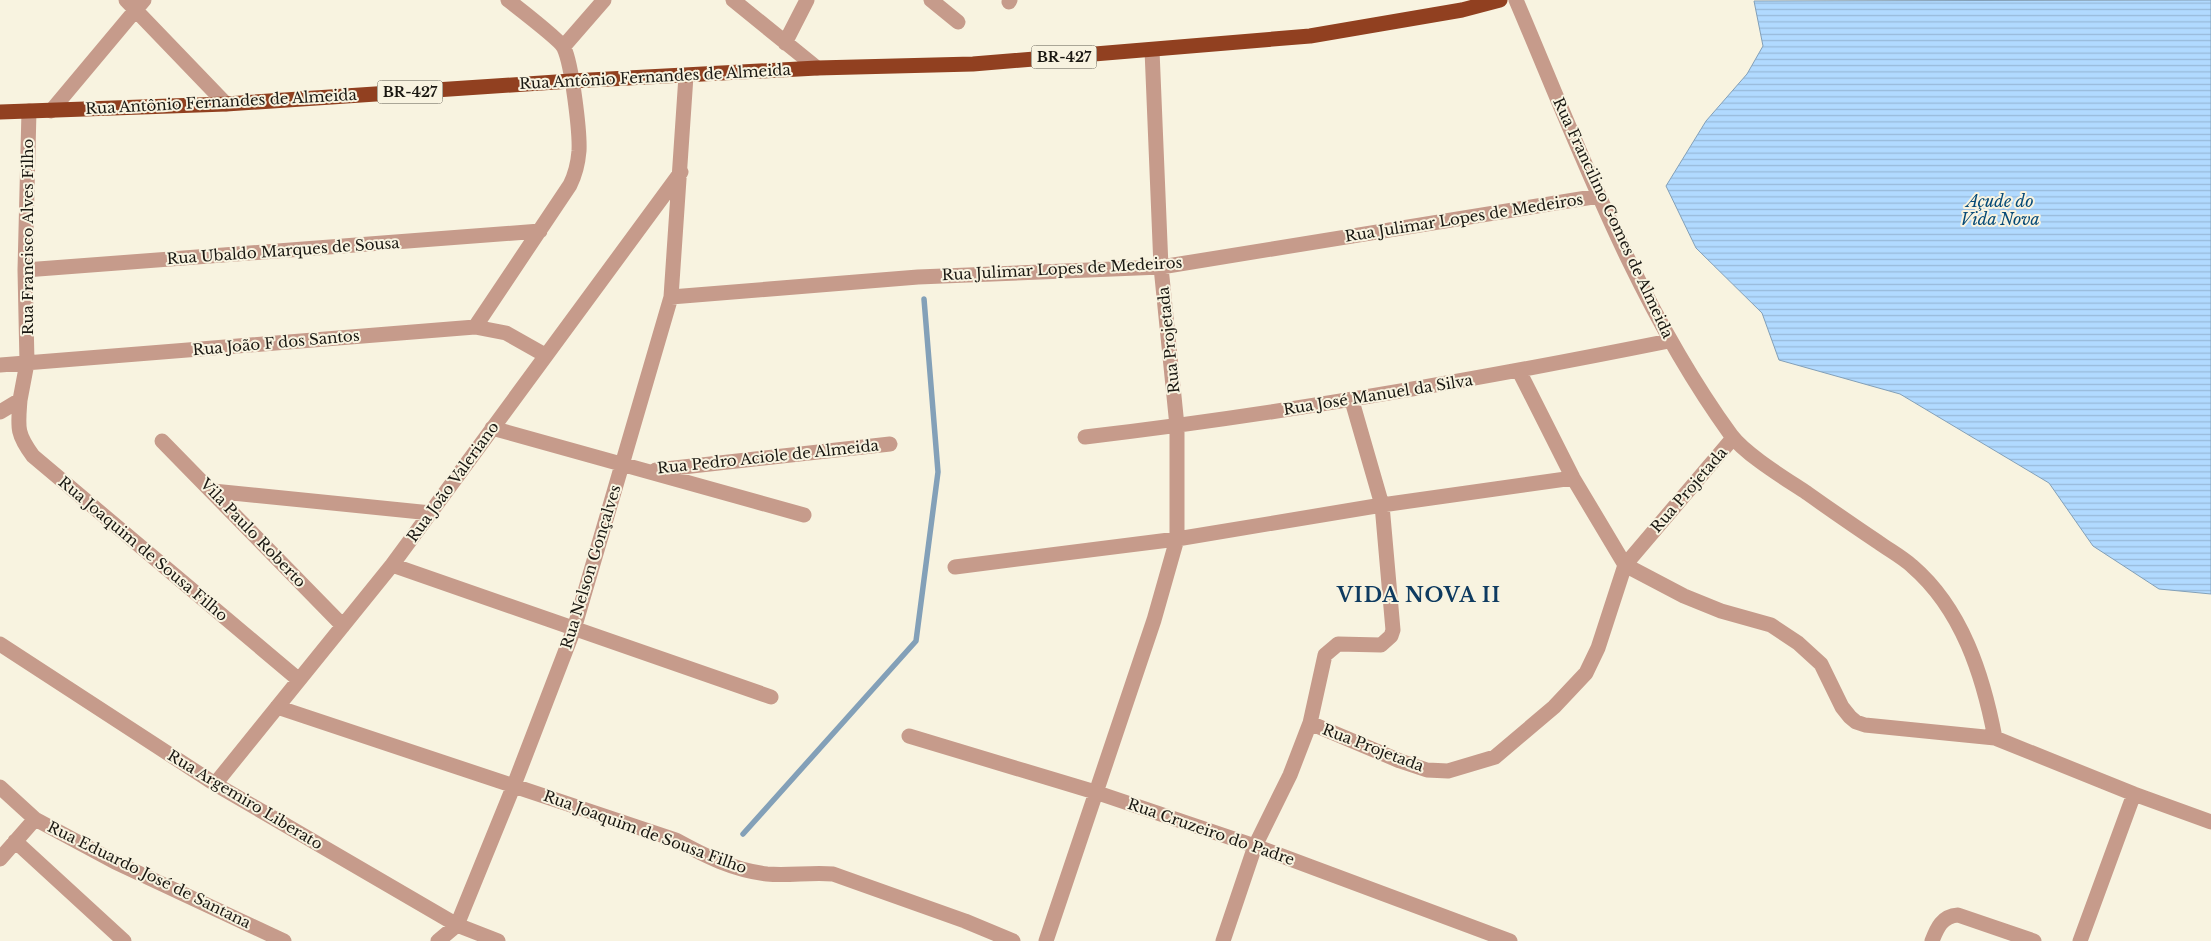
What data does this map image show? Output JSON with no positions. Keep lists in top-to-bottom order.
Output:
{
  "streets": {
    "highway": ["BR-427", "Rua Antônio Fernandes de Almeida"],
    "street": [
      "Rua Julimar Lopes de Medeiros",
      "Rua Francilino Gomes de Almeida",
      "Rua Francisco Alves Filho",
      "Rua Ubaldo Marques de Sousa",
      "Rua Projetada",
      "Rua João F dos Santos",
      "Rua José Manuel da Silva",
      "Rua Pedro Aciole de Almeida",
      "Rua João Valeriano",
      "Vila Paulo Roberto",
      "Rua Joaquim de Sousa Filho",
      "Rua Nelson Gonçalves",
      "Rua Argemiro Liberato",
      "Rua Cruzeiro do Padre",
      "Rua Eduardo José de Santana"
    ]
  },
  "crossings": [
    ["Rua Antônio Fernandes de Almeida", "Rua Francisco Alves Filho"],
    ["Rua Antônio Fernandes de Almeida", "Rua Projetada"],
    ["Rua Antônio Fernandes de Almeida", "Rua Nelson Gonçalves"],
    ["Rua Julimar Lopes de Medeiros", "Rua Francilino Gomes de Almeida"],
    ["Rua Julimar Lopes de Medeiros", "Rua Projetada"],
    ["Rua Julimar Lopes de Medeiros", "Rua Nelson Gonçalves"],
    ["Rua Francilino Gomes de Almeida", "Rua Projetada"],
    ["Rua Francilino Gomes de Almeida", "Rua José Manuel da Silva"],
    ["Rua Francisco Alves Filho", "Rua Ubaldo Marques de Sousa"],
    ["Rua Francisco Alves Filho", "Rua João F dos Santos"],
    ["Rua Francisco Alves Filho", "Rua Joaquim de Sousa Filho"],
    ["Rua Projetada", "Rua José Manuel da Silva"],
    ["Rua Projetada", "Rua Cruzeiro do Padre"],
    ["Rua João F dos Santos", "Rua João Valeriano"],
    ["Rua Pedro Aciole de Almeida", "Rua João Valeriano"],
    ["Rua Pedro Aciole de Almeida", "Rua Nelson Gonçalves"],
    ["Rua João Valeriano", "Vila Paulo Roberto"],
    ["Rua João Valeriano", "Rua Joaquim de Sousa Filho"],
    ["Rua João Valeriano", "Rua Nelson Gonçalves"],
    ["Rua João Valeriano", "Rua Argemiro Liberato"],
    ["Rua Joaquim de Sousa Filho", "Rua Nelson Gonçalves"],
    ["Rua Nelson Gonçalves", "Rua Argemiro Liberato"]
  ],
  "districts": ["VIDA NOVA II"],
  "water": ["Açude do Vida Nova"]
}
